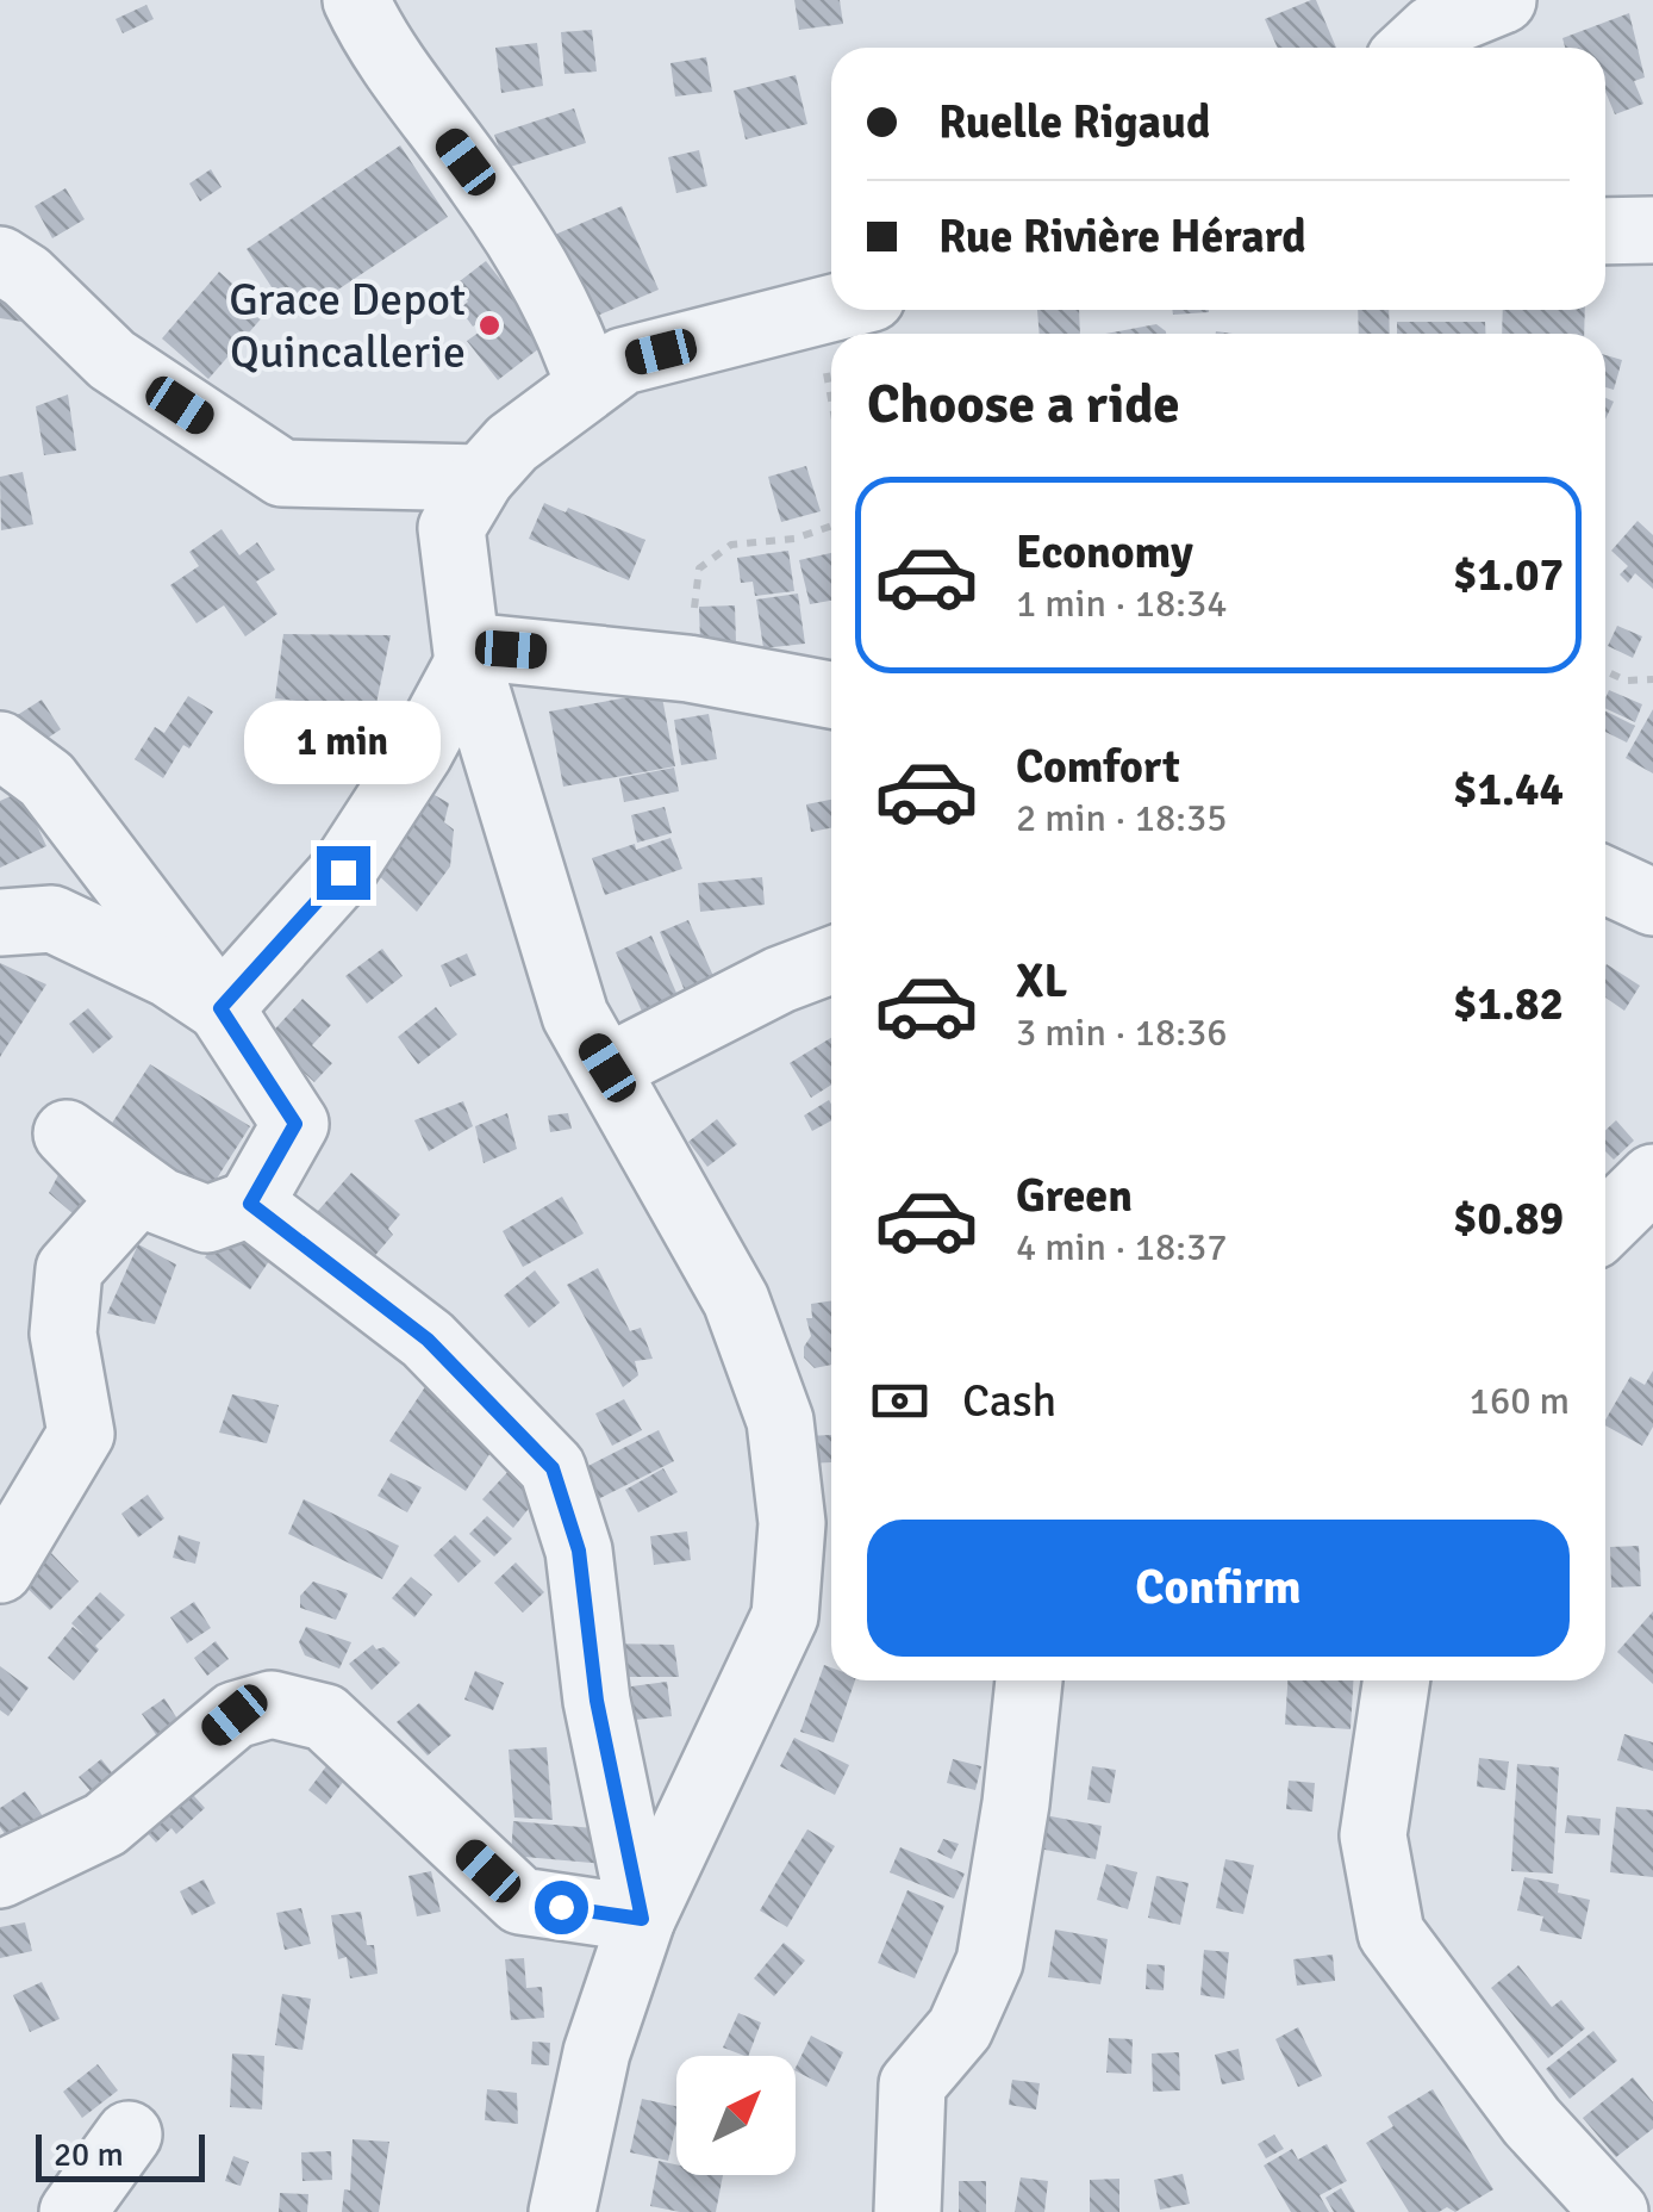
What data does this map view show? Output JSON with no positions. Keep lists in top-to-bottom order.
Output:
{
  "places": ["Grace Depot Quincallerie"],
  "scale_bar": "20 m",
  "north": "top right",
  "page": {
    "banner": ["Ruelle Rigaud", "Rue Rivière Hérard"],
    "heading": "Choose a ride",
    "list": [
      {
        "name": "Economy",
        "note": "1 min · 18:34",
        "value": "$1.07"
      },
      {
        "name": "Comfort",
        "note": "2 min · 18:35",
        "value": "$1.44"
      },
      {
        "name": "XL",
        "note": "3 min · 18:36",
        "value": "$1.82"
      },
      {
        "name": "Green",
        "note": "4 min · 18:37",
        "value": "$0.89"
      }
    ],
    "bubble": "1 min",
    "pay": ["Cash", "160 m"],
    "buttons": "Confirm",
    "scale": "20 m"
  }
}
